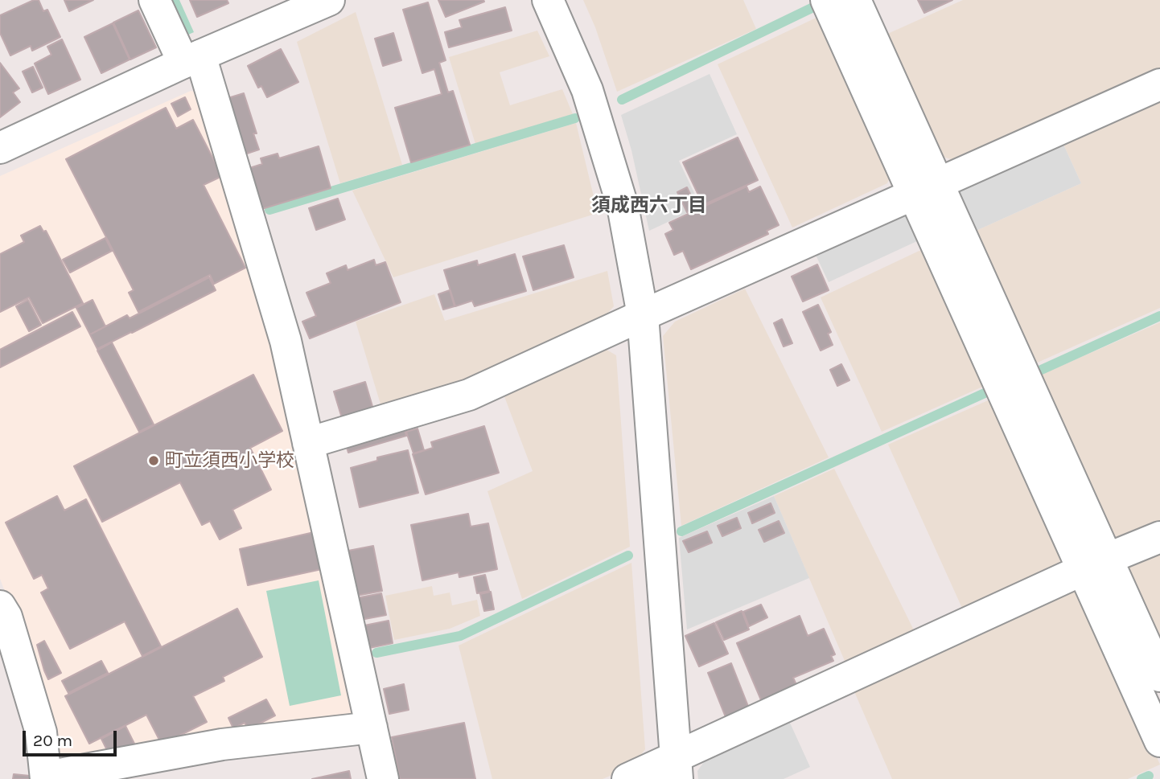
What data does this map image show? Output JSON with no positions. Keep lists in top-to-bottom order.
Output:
{
  "districts": ["須成西六丁目"],
  "places": ["町立須西小学校"],
  "scale_bar": "20 m"
}
